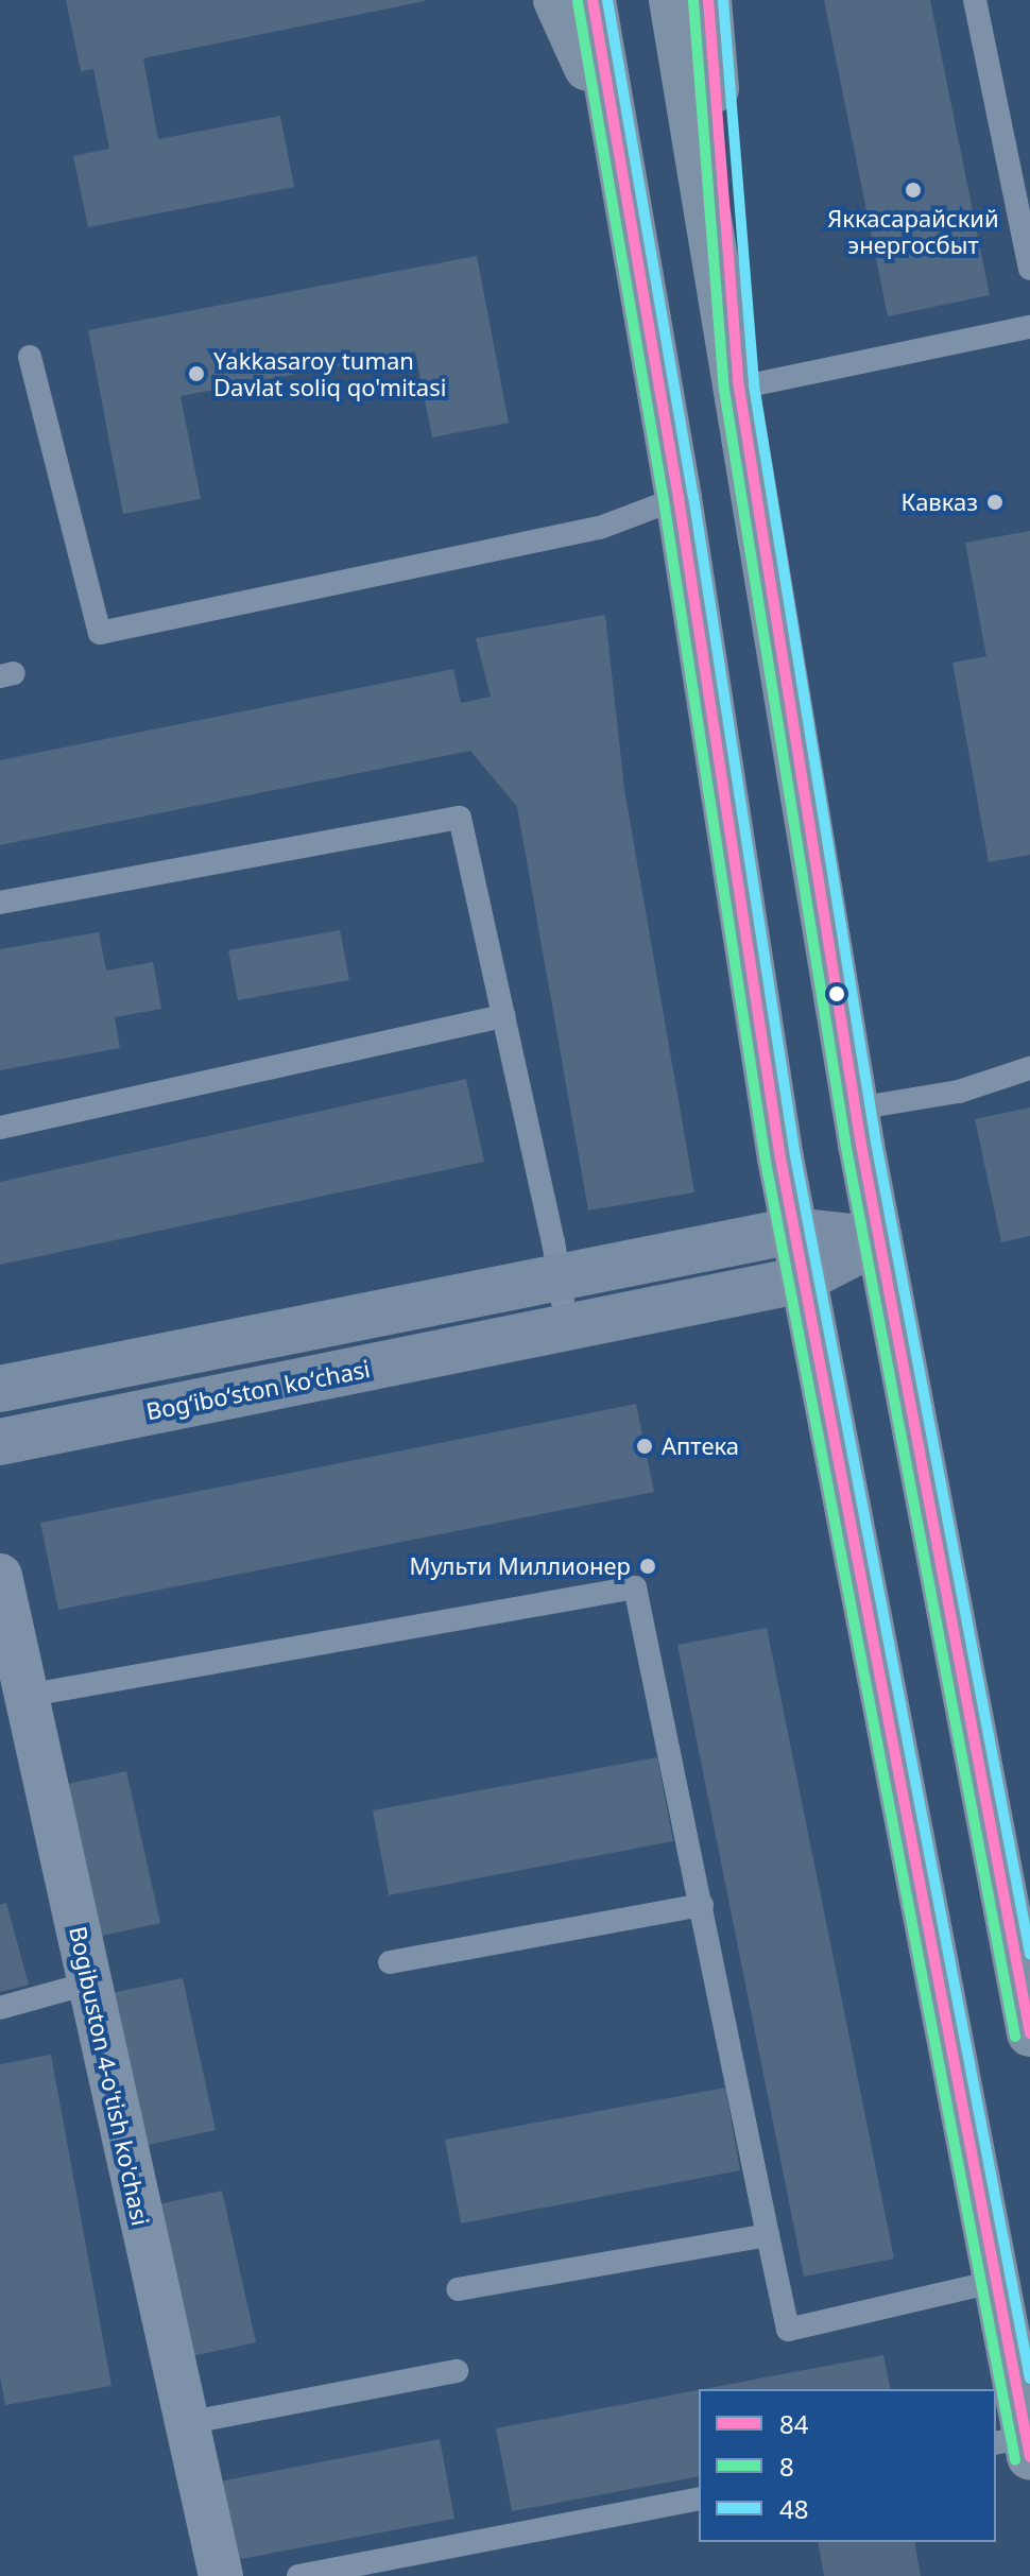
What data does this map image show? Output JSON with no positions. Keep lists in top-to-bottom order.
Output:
{
  "streets": {
    "street": ["Bogʻiboʻston koʻchasi", "Bogibuston 4-o'tish ko'chasi"]
  },
  "places": [
    "Яккасарайский энергосбыт",
    "Yakkasaroy tuman Davlat soliq qo'mitasi",
    "Кавказ",
    "Аптека",
    "Мульти Миллионер"
  ],
  "lines": ["transit line 84", "transit line 48", "transit line 8"],
  "legend": ["84", "8", "48"]
}
